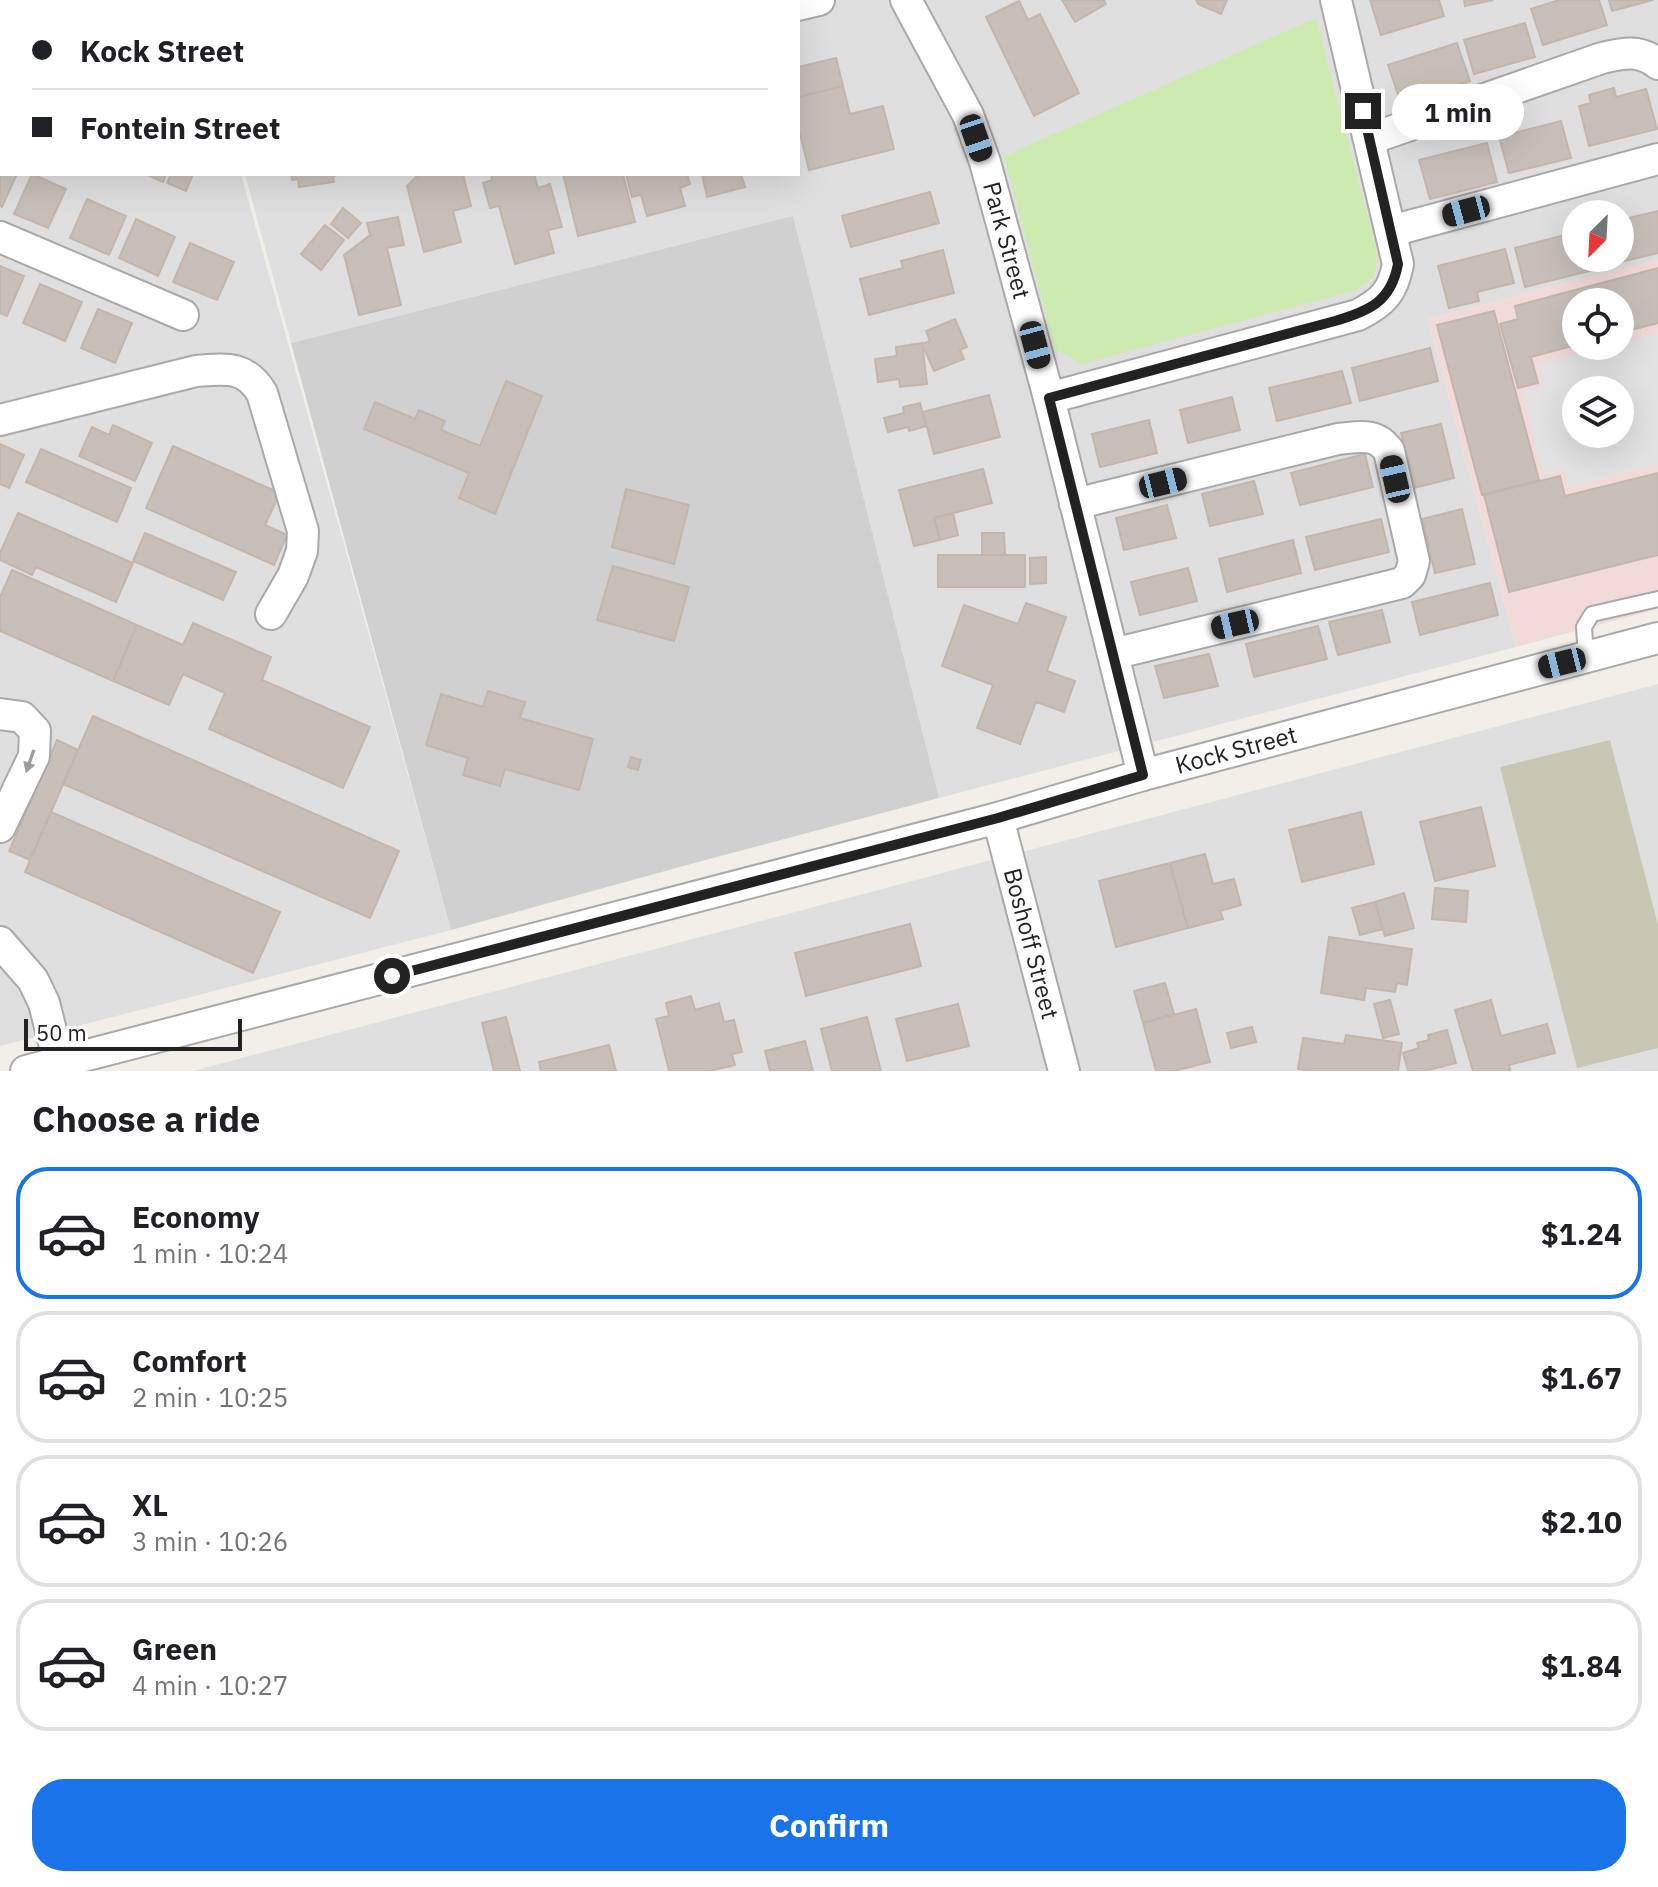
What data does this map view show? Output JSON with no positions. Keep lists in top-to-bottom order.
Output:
{
  "streets": {
    "street": ["Park Street", "Kock Street", "Boshoff Street"]
  },
  "crossings": [
    ["Park Street", "Kock Street"],
    ["Kock Street", "Boshoff Street"]
  ],
  "scale_bar": "50 m",
  "north": "bottom left",
  "page": {
    "banner": ["Kock Street", "Fontein Street"],
    "bubble": "1 min",
    "scale": "50 m",
    "heading": "Choose a ride",
    "list": [
      {
        "name": "Economy",
        "note": "1 min · 10:24",
        "value": "$1.24"
      },
      {
        "name": "Comfort",
        "note": "2 min · 10:25",
        "value": "$1.67"
      },
      {
        "name": "XL",
        "note": "3 min · 10:26",
        "value": "$2.10"
      },
      {
        "name": "Green",
        "note": "4 min · 10:27",
        "value": "$1.84"
      }
    ],
    "buttons": "Confirm"
  }
}
